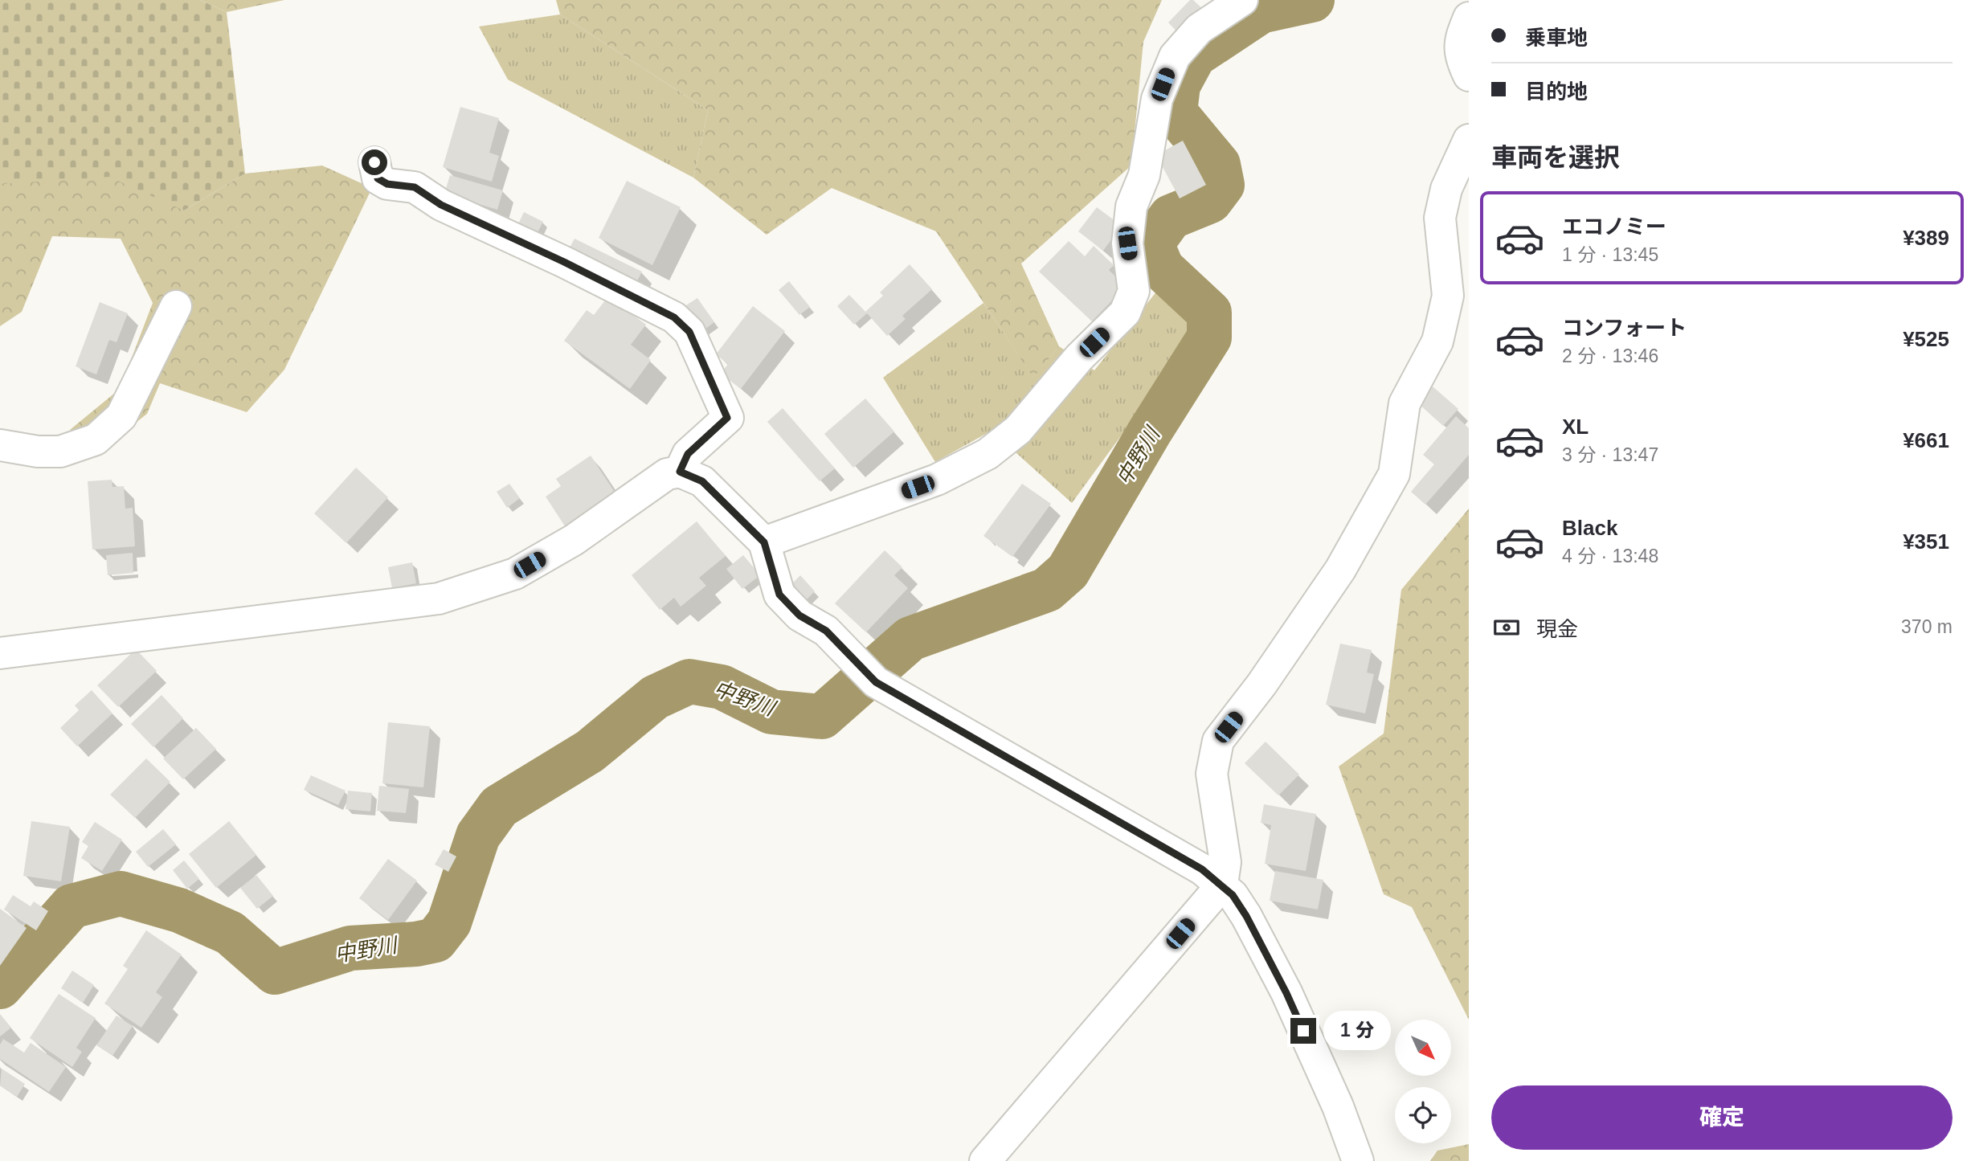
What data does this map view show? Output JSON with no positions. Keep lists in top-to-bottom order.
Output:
{
  "water": ["中野川"],
  "north": "bottom right",
  "page": {
    "banner": ["乗車地", "目的地"],
    "heading": "車両を選択",
    "list": [
      {
        "name": "エコノミー",
        "note": "1 分 · 13:45",
        "value": "¥389"
      },
      {
        "name": "コンフォート",
        "note": "2 分 · 13:46",
        "value": "¥525"
      },
      {
        "name": "XL",
        "note": "3 分 · 13:47",
        "value": "¥661"
      },
      {
        "name": "Black",
        "note": "4 分 · 13:48",
        "value": "¥351"
      }
    ],
    "pay": ["現金", "370 m"],
    "bubble": "1 分",
    "buttons": "確定"
  }
}
